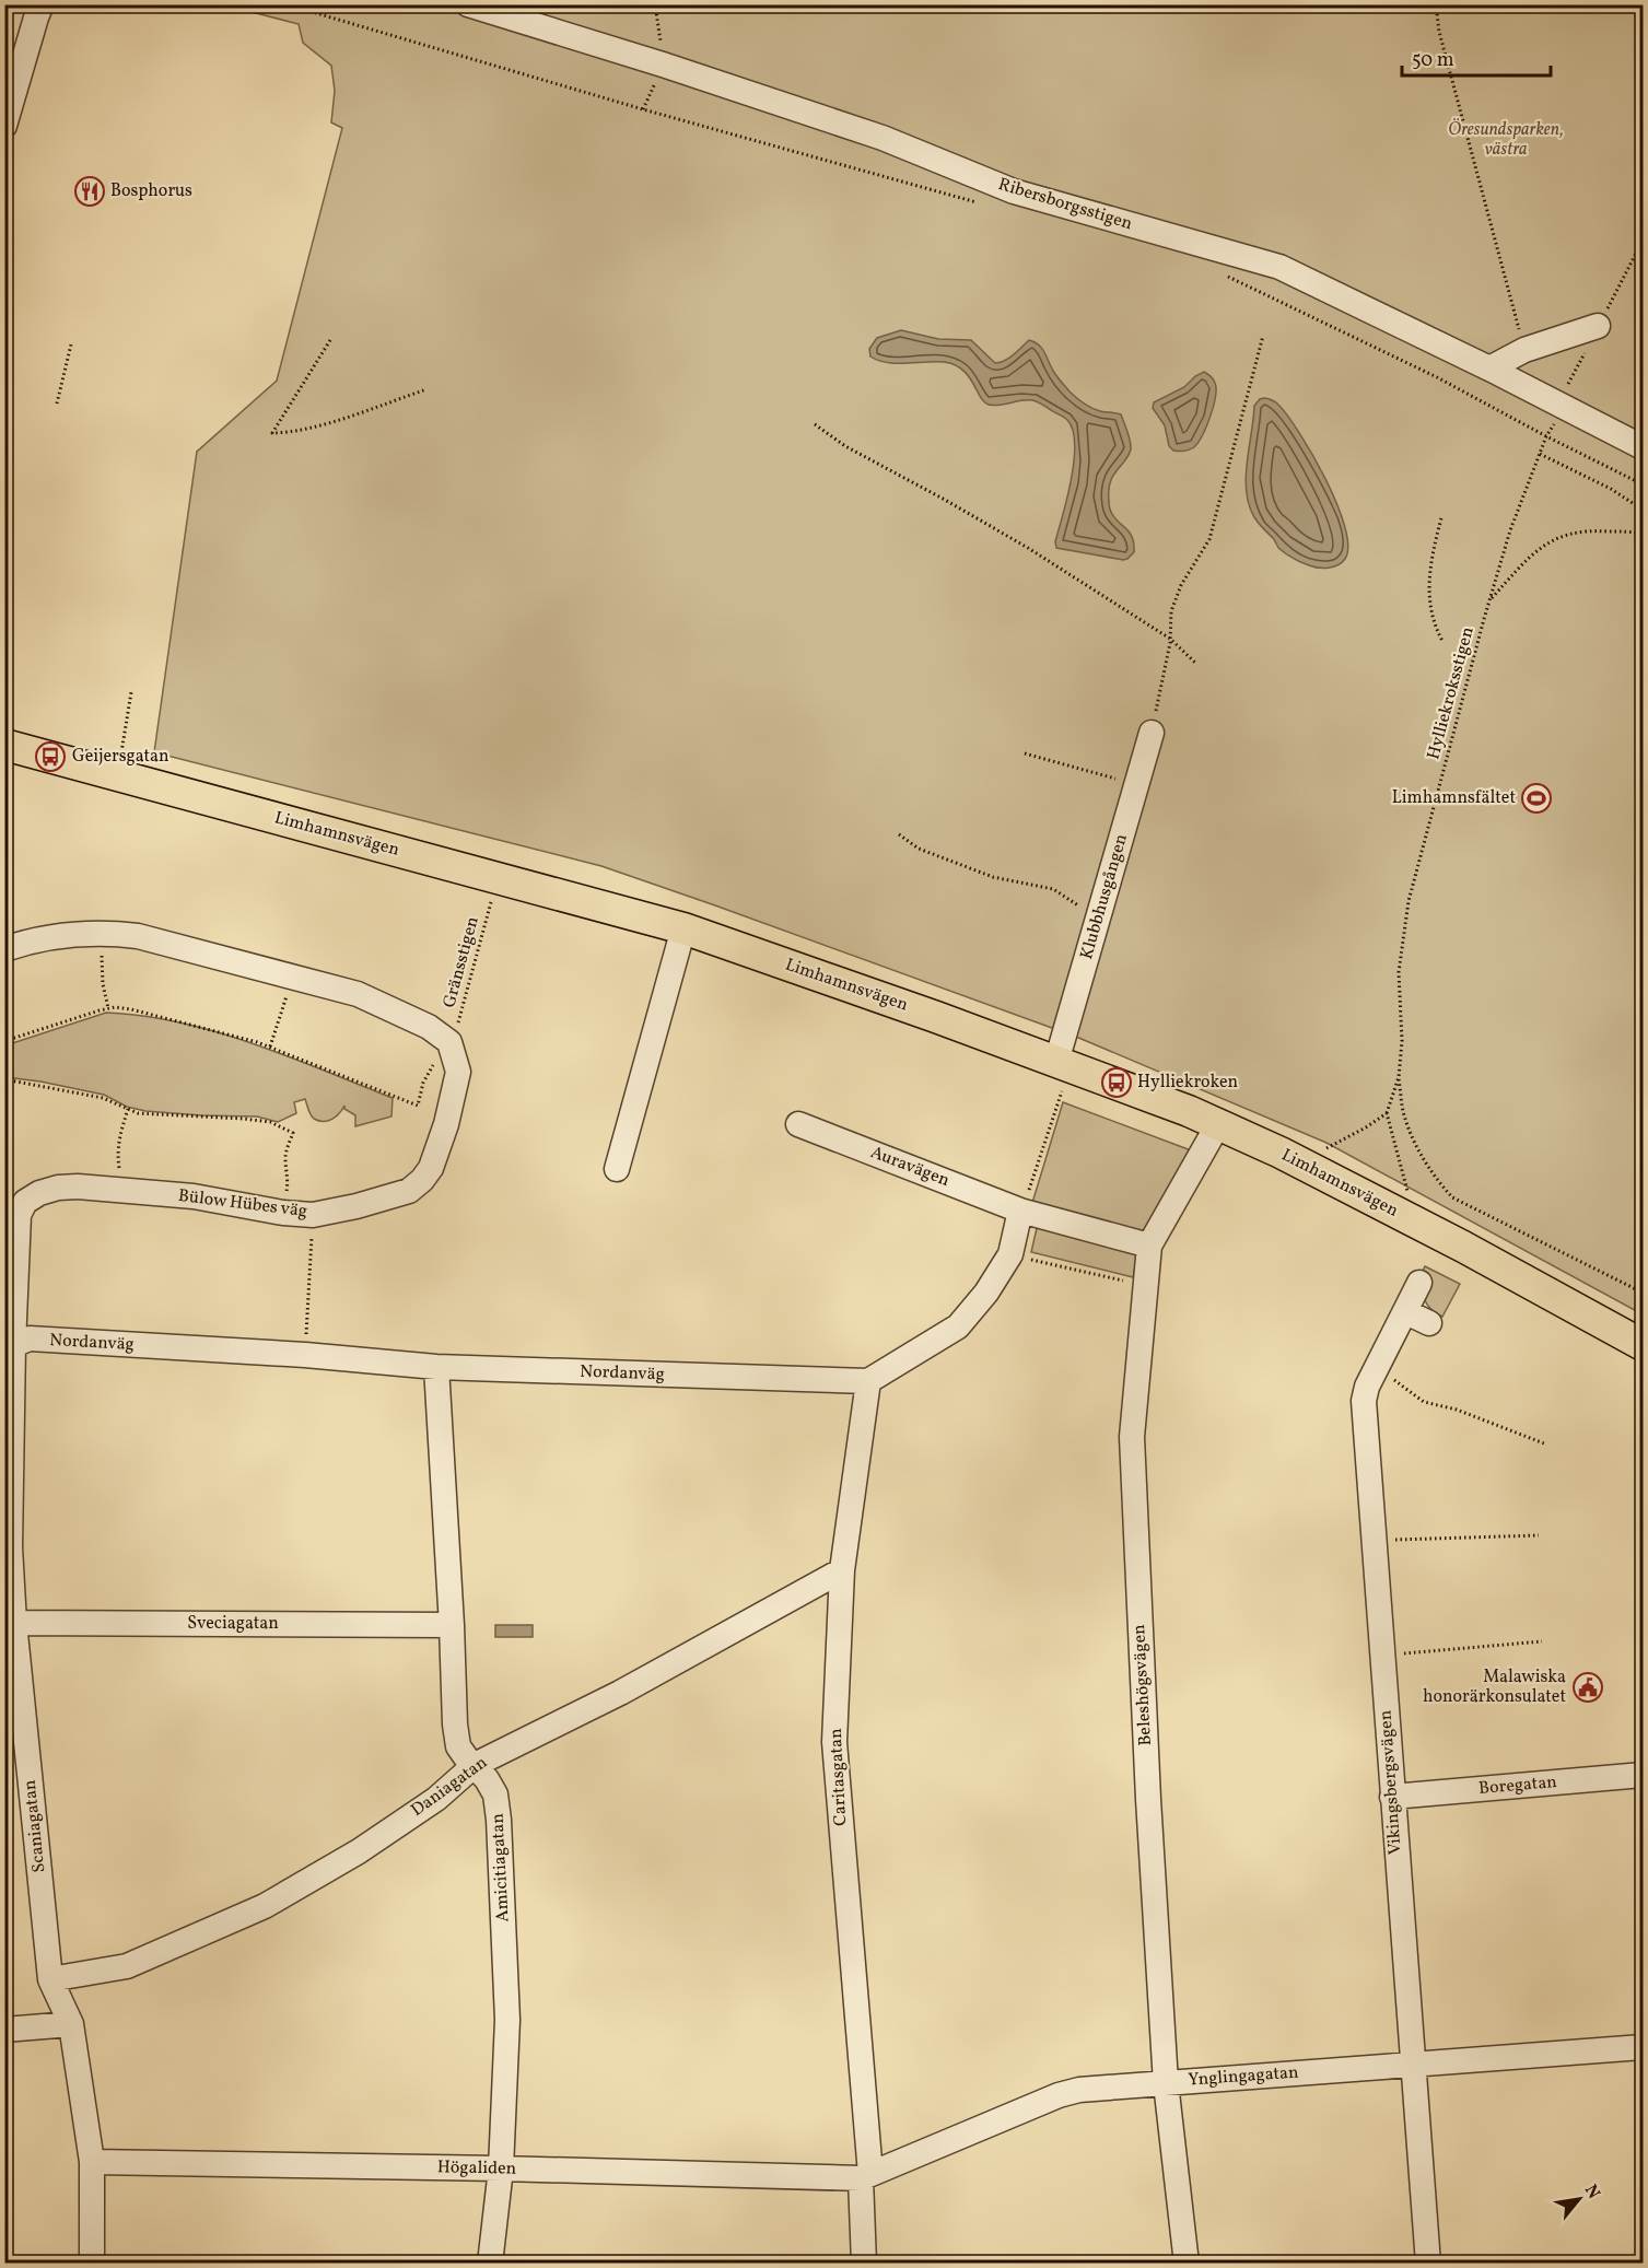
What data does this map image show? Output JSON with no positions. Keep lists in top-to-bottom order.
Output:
{
  "streets": {
    "main road": ["Limhamnsvägen"],
    "street": [
      "Ribersborgsstigen",
      "Klubbhusgången",
      "Auravägen",
      "Bülow Hübes väg",
      "Nordanväg",
      "Sveciagatan",
      "Beleshögsvägen",
      "Caritasgatan",
      "Vikingsbergsvägen",
      "Boregatan",
      "Daniagatan",
      "Scaniagatan",
      "Amicitiagatan",
      "Ynglingagatan",
      "Högaliden"
    ],
    "path": ["Hylliekroksstigen", "Gränsstigen"]
  },
  "crossings": [
    ["Ribersborgsstigen", "Hylliekroksstigen"],
    ["Limhamnsvägen", "Klubbhusgången"],
    ["Limhamnsvägen", "Beleshögsvägen"],
    ["Gränsstigen", "Bülow Hübes väg"],
    ["Bülow Hübes väg", "Nordanväg"],
    ["Bülow Hübes väg", "Scaniagatan"],
    ["Nordanväg", "Caritasgatan"],
    ["Nordanväg", "Scaniagatan"],
    ["Nordanväg", "Amicitiagatan"],
    ["Sveciagatan", "Scaniagatan"],
    ["Sveciagatan", "Amicitiagatan"],
    ["Beleshögsvägen", "Ynglingagatan"],
    ["Caritasgatan", "Daniagatan"],
    ["Caritasgatan", "Ynglingagatan"],
    ["Caritasgatan", "Högaliden"],
    ["Vikingsbergsvägen", "Boregatan"],
    ["Vikingsbergsvägen", "Ynglingagatan"],
    ["Daniagatan", "Scaniagatan"],
    ["Daniagatan", "Amicitiagatan"],
    ["Scaniagatan", "Högaliden"],
    ["Amicitiagatan", "Högaliden"],
    ["Ynglingagatan", "Högaliden"]
  ],
  "parks": ["Öresundsparken, västra"],
  "places": {
    "restaurant": ["Bosphorus"],
    "bus stop": ["Geijersgatan", "Hylliekroken"],
    "sports": ["Limhamnsfältet"],
    "public building": ["Malawiska honorärkonsulatet"]
  },
  "scale_bar": "50 m",
  "north": "top right"
}
